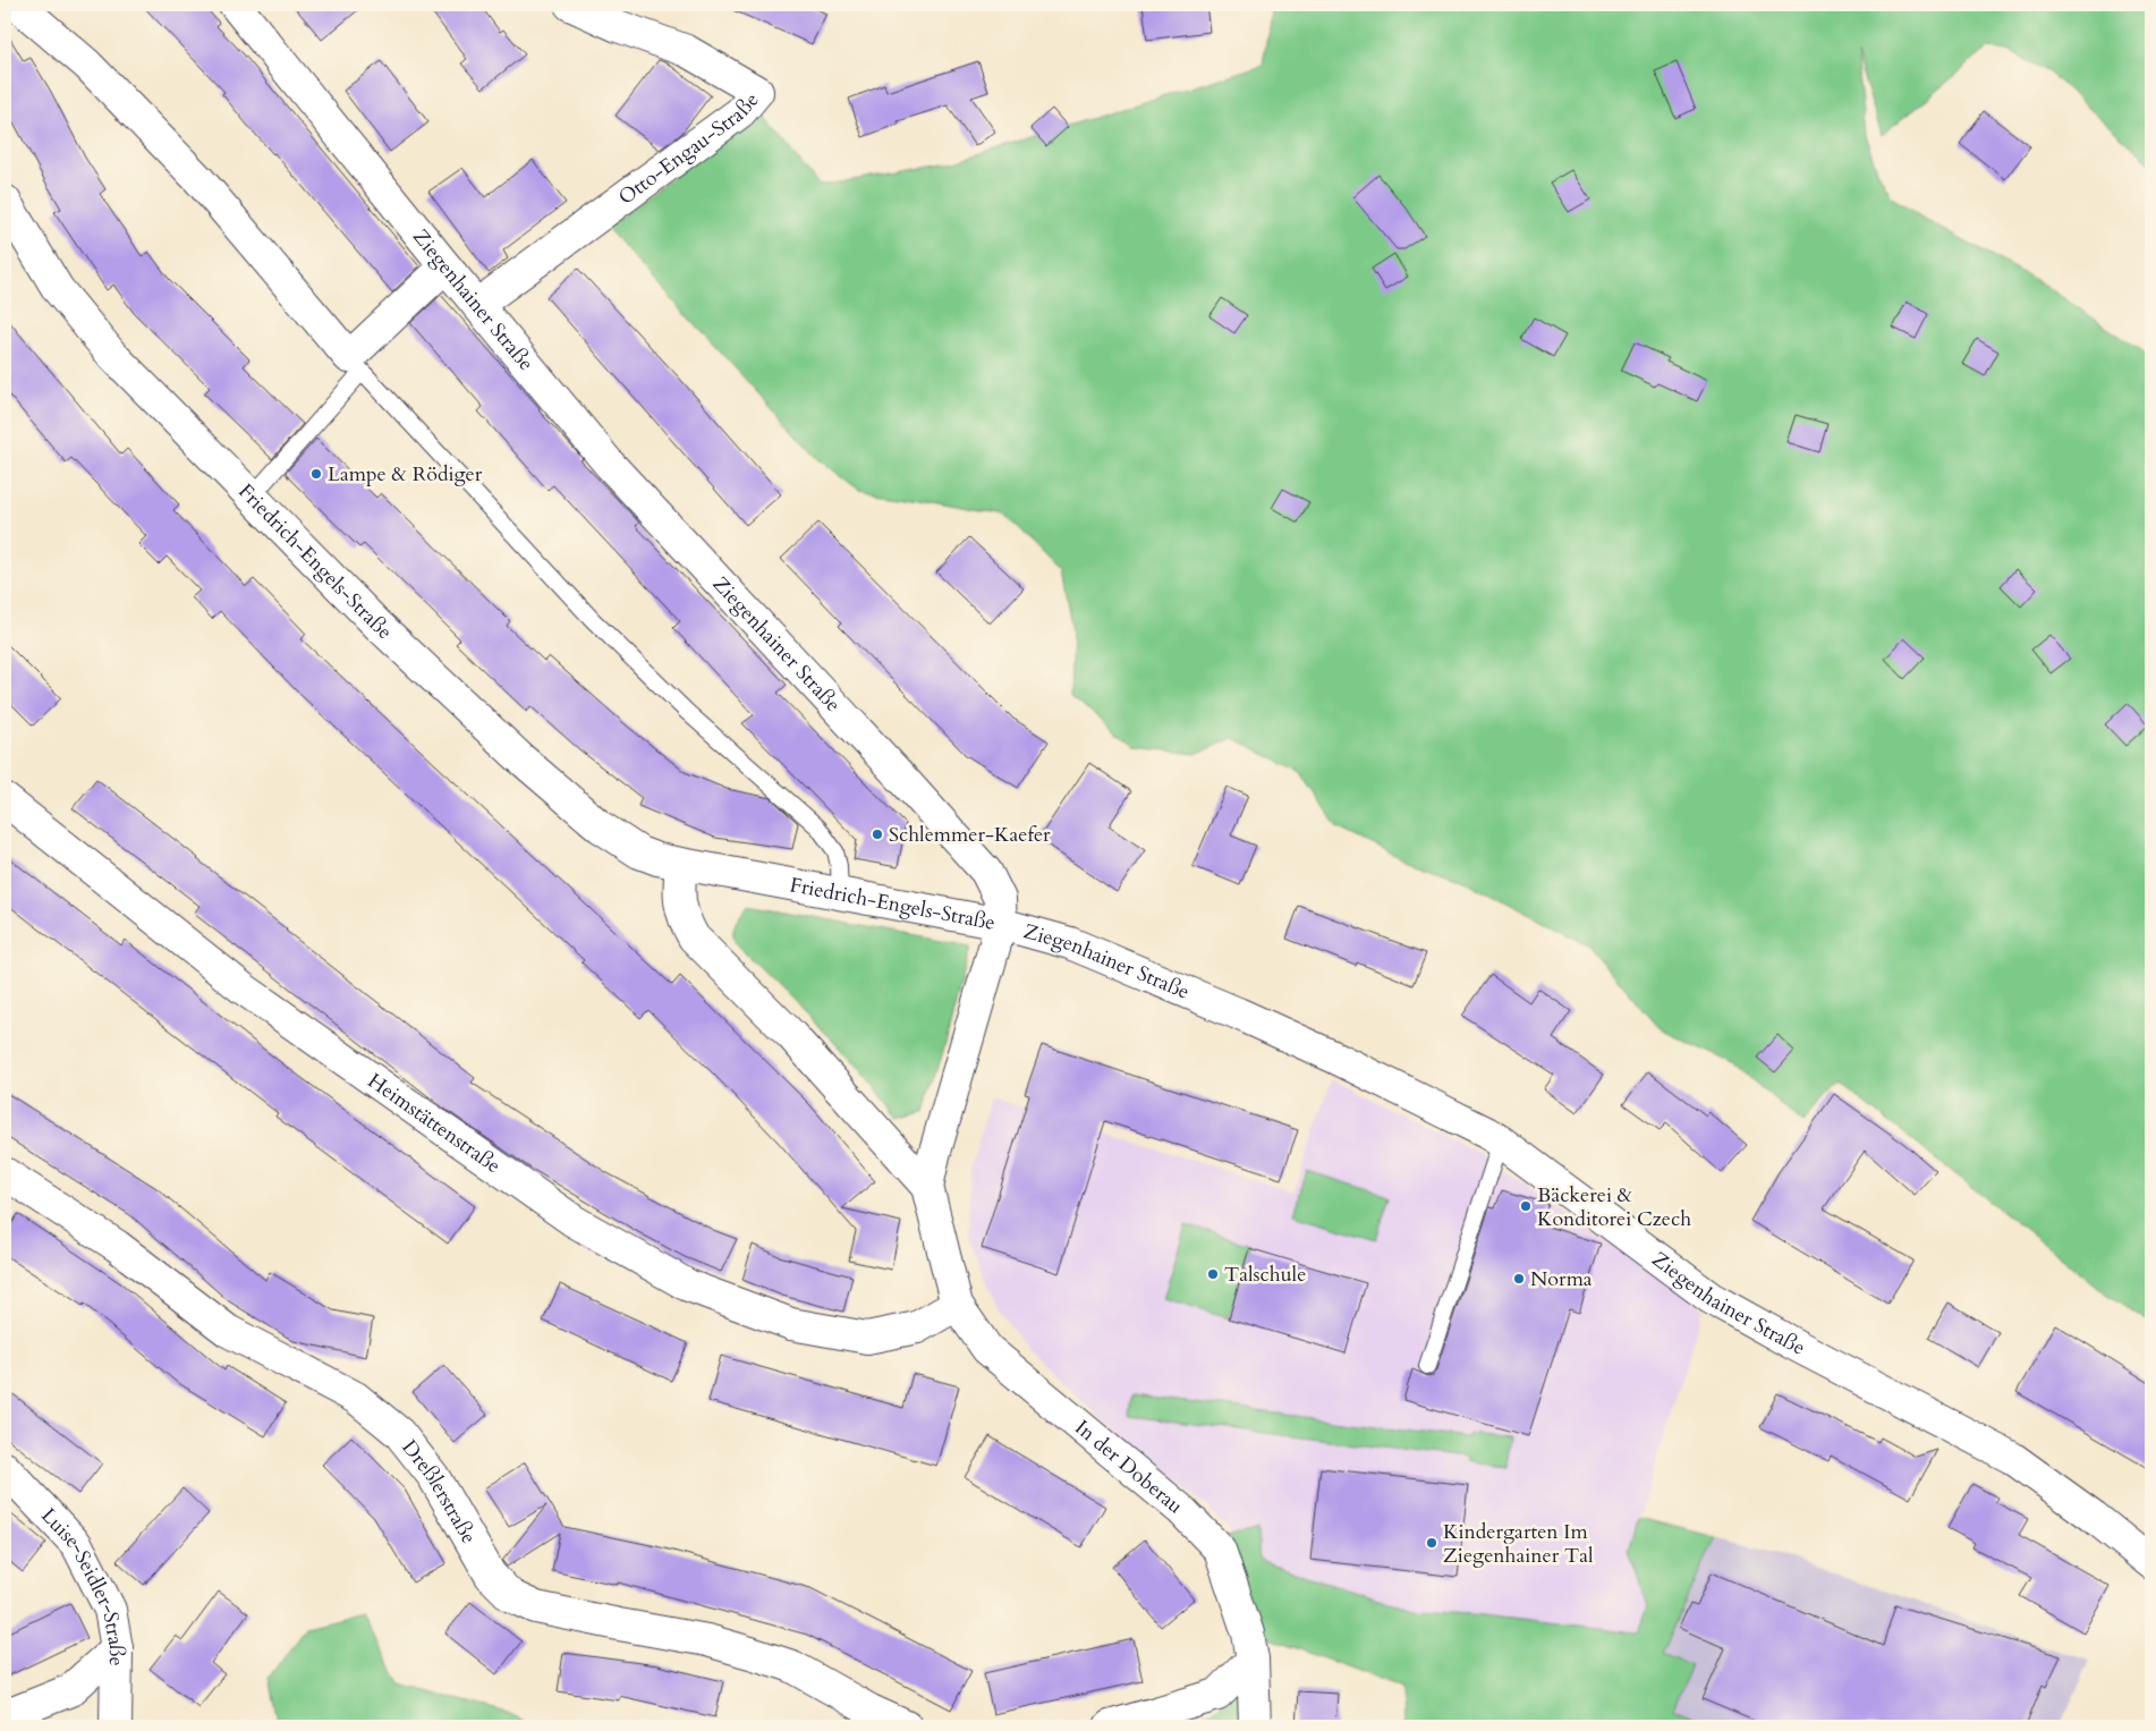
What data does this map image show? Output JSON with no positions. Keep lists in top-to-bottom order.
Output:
{
  "streets": {
    "street": [
      "Otto-Engau-Straße",
      "Ziegenhainer Straße",
      "Friedrich-Engels-Straße",
      "Heimstättenstraße",
      "In der Doberau",
      "Dreßlerstraße",
      "Luise-Seidler-Straße"
    ]
  },
  "crossings": [
    ["Otto-Engau-Straße", "Ziegenhainer Straße"],
    ["Ziegenhainer Straße", "Friedrich-Engels-Straße"],
    ["Friedrich-Engels-Straße", "Heimstättenstraße"],
    ["Friedrich-Engels-Straße", "In der Doberau"],
    ["Heimstättenstraße", "In der Doberau"]
  ],
  "places": [
    "Lampe & Rödiger",
    "Schlemmer-Kaefer",
    "Bäckerei & Konditorei Czech",
    "Talschule",
    "Norma",
    "Kindergarten Im Ziegenhainer Tal"
  ]
}
